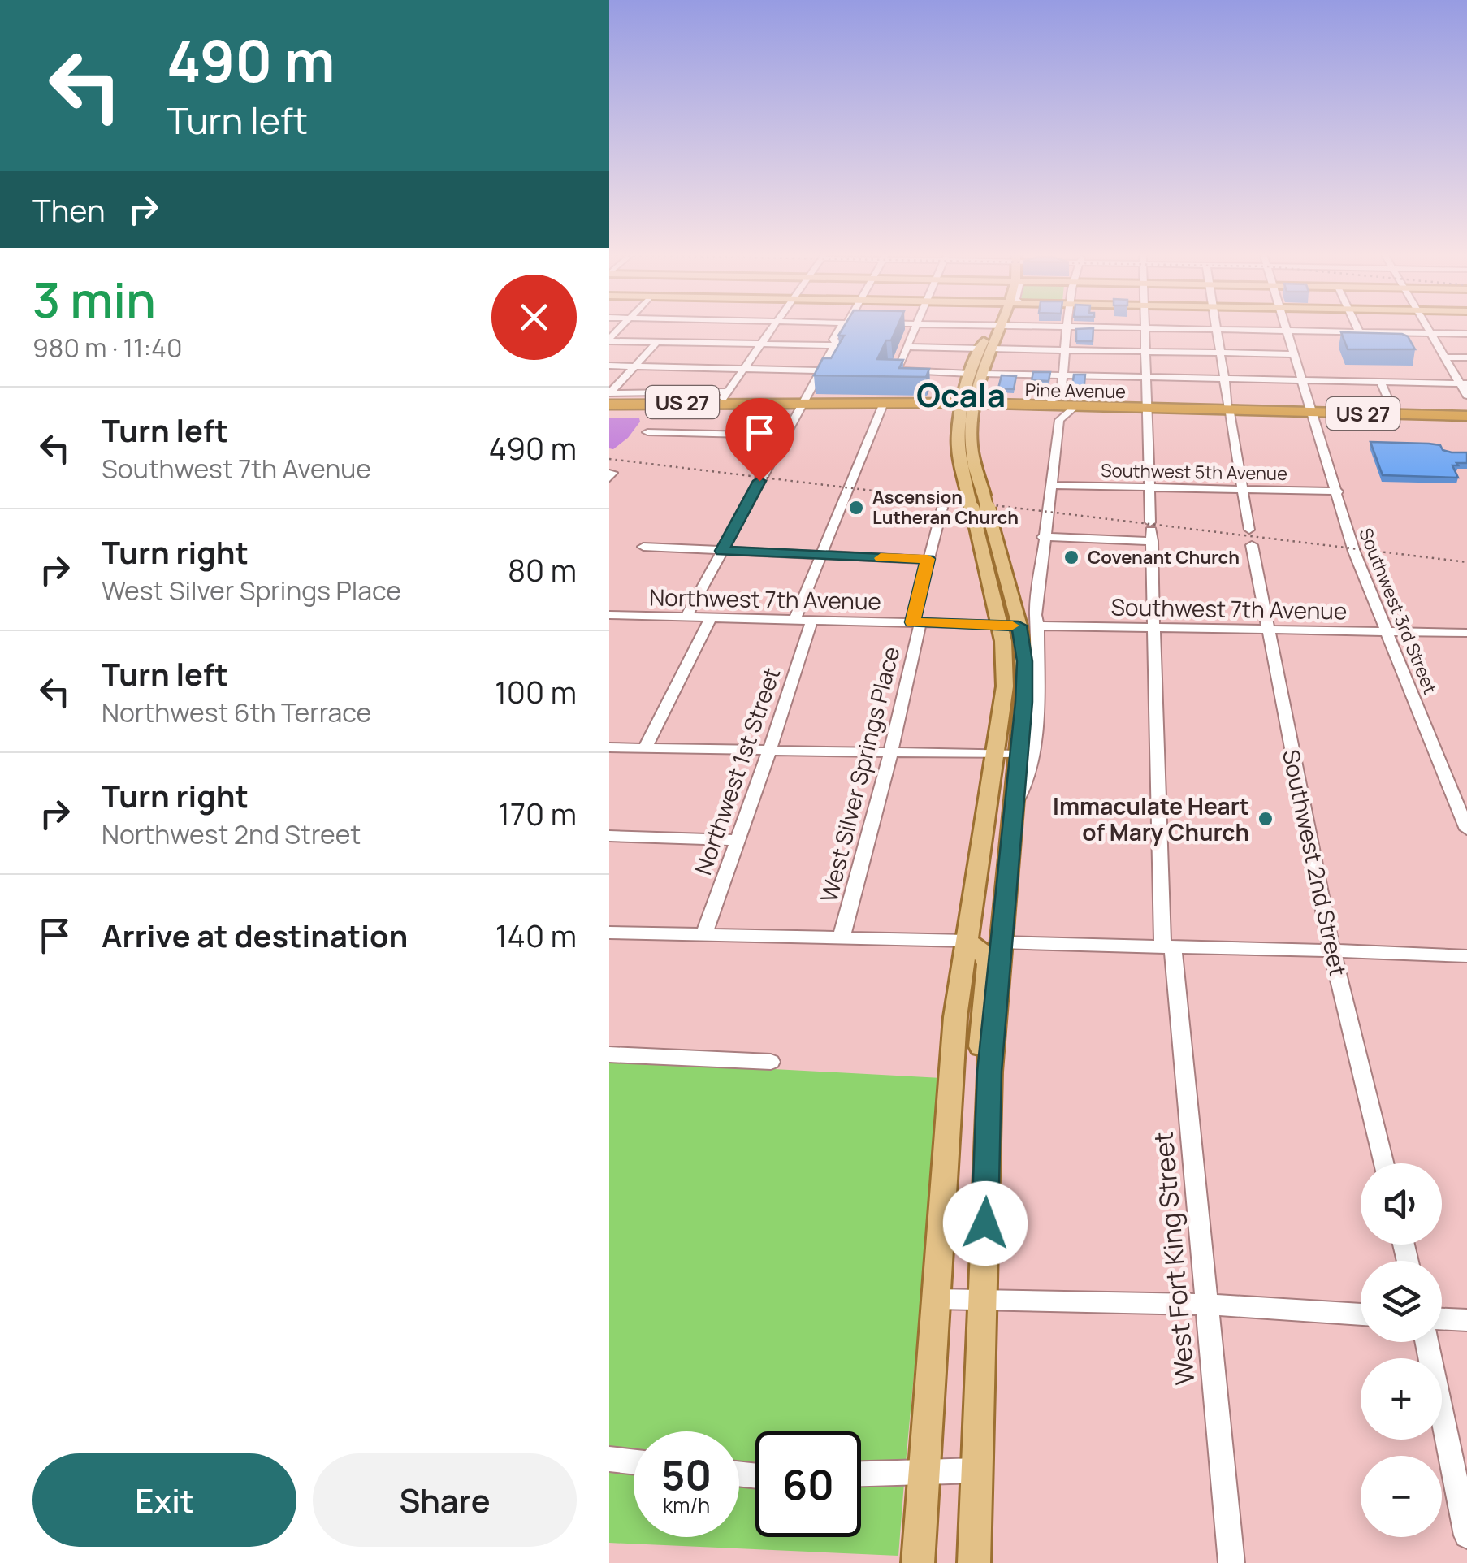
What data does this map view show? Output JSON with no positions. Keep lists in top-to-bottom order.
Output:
{
  "streets": {
    "highway": ["Pine Avenue", "US 27"],
    "street": [
      "Southwest 5th Avenue",
      "Northwest 7th Avenue",
      "Southwest 7th Avenue",
      "Southwest 3rd Street",
      "Northwest 1st Street",
      "West Silver Springs Place",
      "Southwest 2nd Street",
      "West Fort King Street"
    ]
  },
  "crossings": [
    ["Pine Avenue", "Southwest 3rd Street"],
    ["Pine Avenue", "Southwest 2nd Street"],
    ["Pine Avenue", "West Fort King Street"],
    ["Southwest 5th Avenue", "Southwest 3rd Street"],
    ["Southwest 5th Avenue", "Southwest 2nd Street"],
    ["Southwest 5th Avenue", "West Fort King Street"],
    ["Northwest 7th Avenue", "Northwest 1st Street"],
    ["Northwest 7th Avenue", "West Silver Springs Place"],
    ["Southwest 7th Avenue", "Southwest 3rd Street"],
    ["Southwest 7th Avenue", "Southwest 2nd Street"],
    ["Southwest 7th Avenue", "West Fort King Street"]
  ],
  "districts": ["Ocala"],
  "places": ["Ascension Lutheran Church", "Covenant Church", "Immaculate Heart of Mary Church"],
  "page": {
    "turn": ["490 m", "Turn left"],
    "then": "Then",
    "heading": ["3 min", "980 m · 11:40"],
    "list": [
      {
        "name": "Turn left",
        "note": "Southwest 7th Avenue",
        "value": "490 m"
      },
      {
        "name": "Turn right",
        "note": "West Silver Springs Place",
        "value": "80 m"
      },
      {
        "name": "Turn left",
        "note": "Northwest 6th Terrace",
        "value": "100 m"
      },
      {
        "name": "Turn right",
        "note": "Northwest 2nd Street",
        "value": "170 m"
      },
      {
        "name": "Arrive at destination",
        "value": "140 m"
      }
    ],
    "map_buttons": ["+", "−"],
    "speed": "50 km/h",
    "limit": "60",
    "buttons": ["Exit", "Share"]
  }
}
